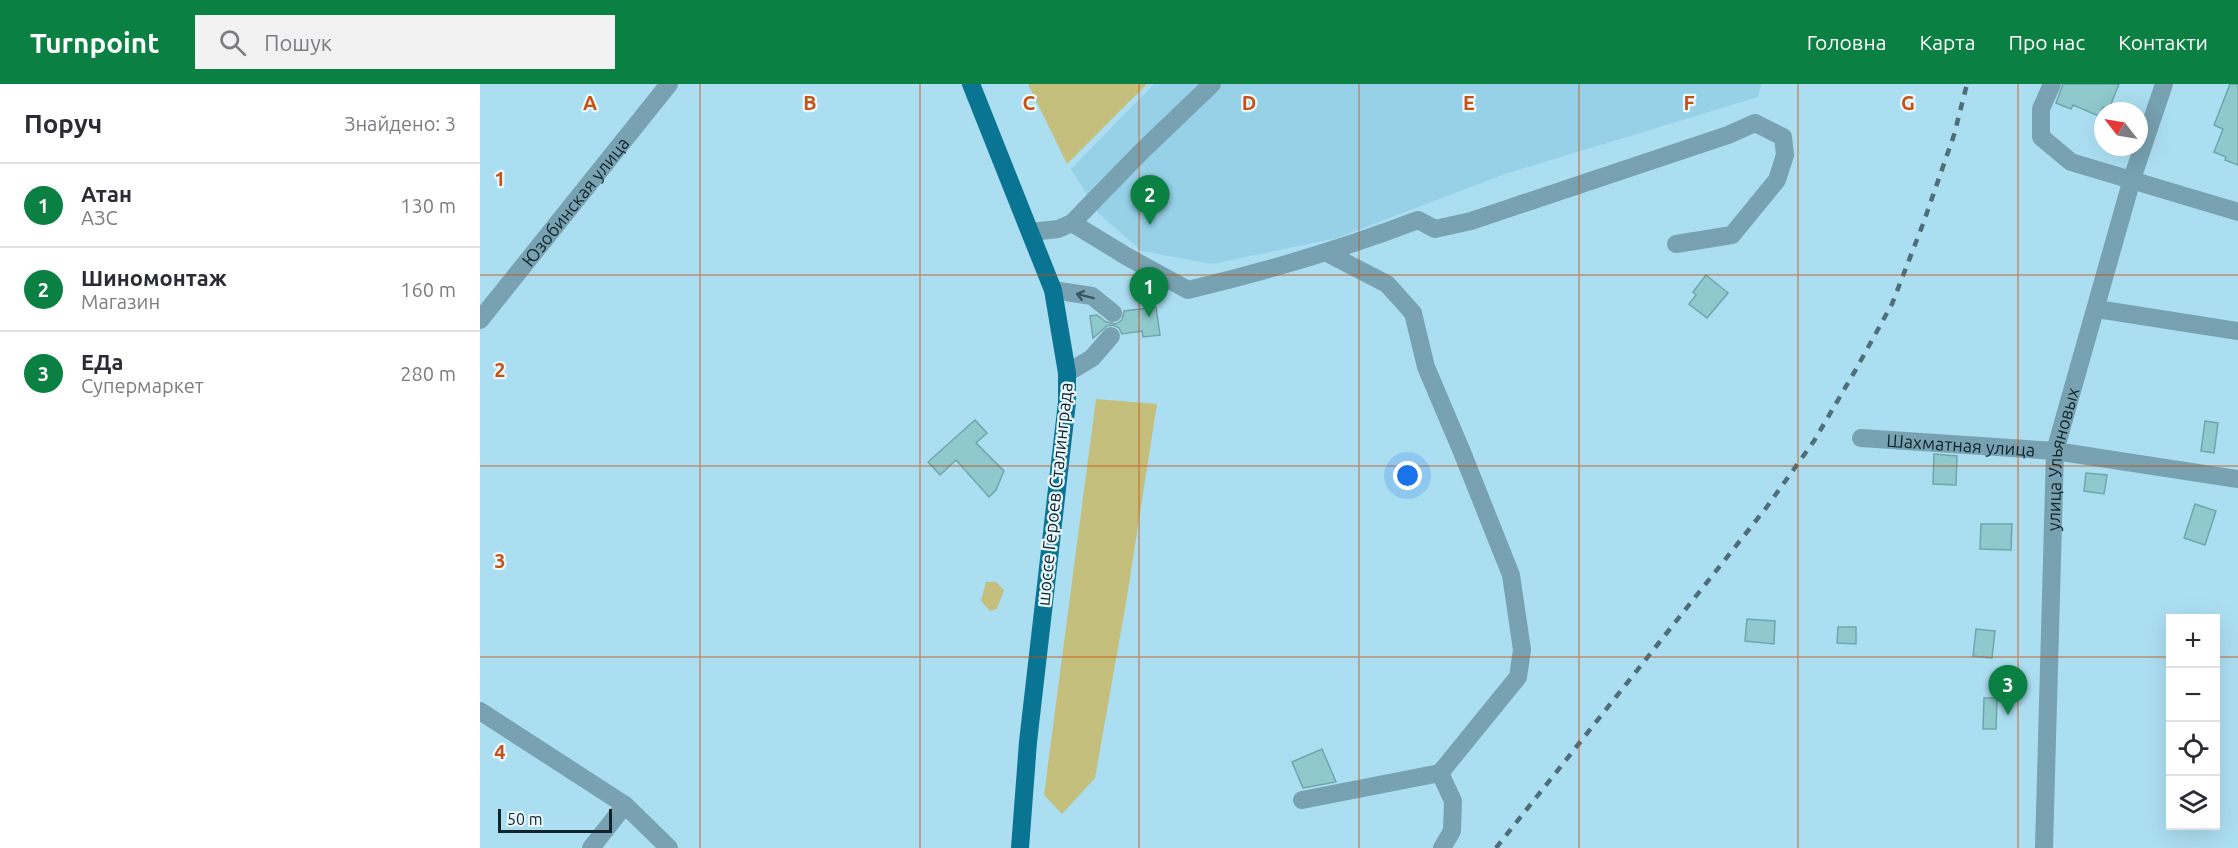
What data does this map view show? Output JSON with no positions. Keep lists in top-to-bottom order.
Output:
{
  "streets": {
    "main road": ["шоссе Героев Сталинграда"],
    "street": ["Юзобинская улица", "Шахматная улица", "улица Ульяновых"]
  },
  "crossings": [
    ["Шахматная улица", "улица Ульяновых"]
  ],
  "scale_bar": "50 m",
  "north": "top left",
  "page": {
    "header": "Turnpoint",
    "search": "Пошук",
    "nav": [
      "Головна",
      "Карта",
      "Про нас",
      "Контакти"
    ],
    "heading": ["Поруч", "Знайдено: 3"],
    "list": [
      {
        "mark": "1",
        "name": "Атан",
        "note": "АЗС",
        "value": "130 m"
      },
      {
        "mark": "2",
        "name": "Шиномонтаж",
        "note": "Магазин",
        "value": "160 m"
      },
      {
        "mark": "3",
        "name": "ЕДа",
        "note": "Супермаркет",
        "value": "280 m"
      }
    ],
    "pins": ["2", "1", "3"],
    "map_buttons": ["+", "−"],
    "scale": "50 m"
  },
  "grid": {
    "columns": [
      "A",
      "B",
      "C",
      "D",
      "E",
      "F",
      "G"
    ],
    "rows": [
      "1",
      "2",
      "3",
      "4"
    ]
  }
}
